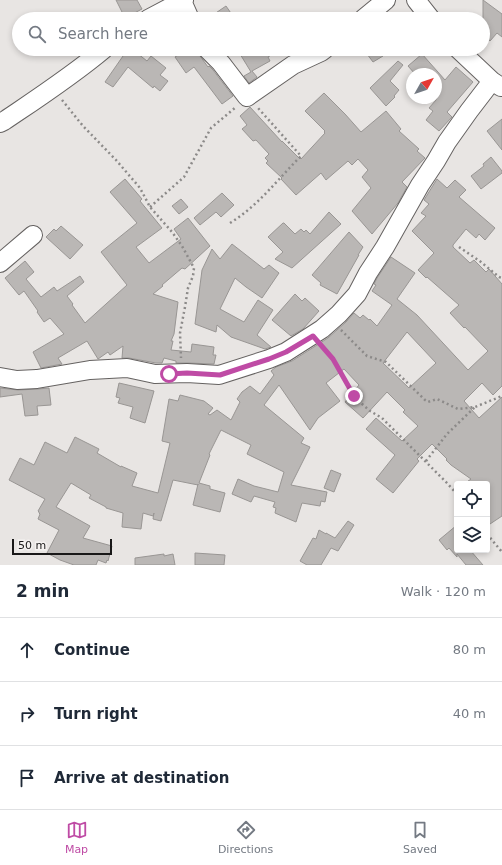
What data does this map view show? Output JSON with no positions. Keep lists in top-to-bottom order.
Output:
{
  "scale_bar": "50 m",
  "north": "top right",
  "page": {
    "search": "Search here",
    "scale": "50 m",
    "heading": ["2 min", "Walk · 120 m"],
    "list": [
      ["Continue", "80 m"],
      ["Turn right", "40 m"],
      "Arrive at destination"
    ],
    "nav": ["Map", "Directions", "Saved"]
  }
}
